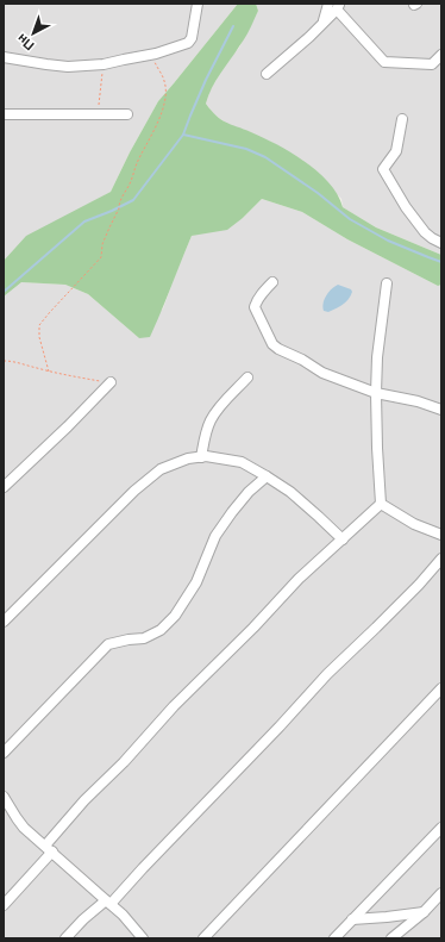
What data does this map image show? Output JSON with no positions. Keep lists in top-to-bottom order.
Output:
{
  "north": "bottom left"
}
